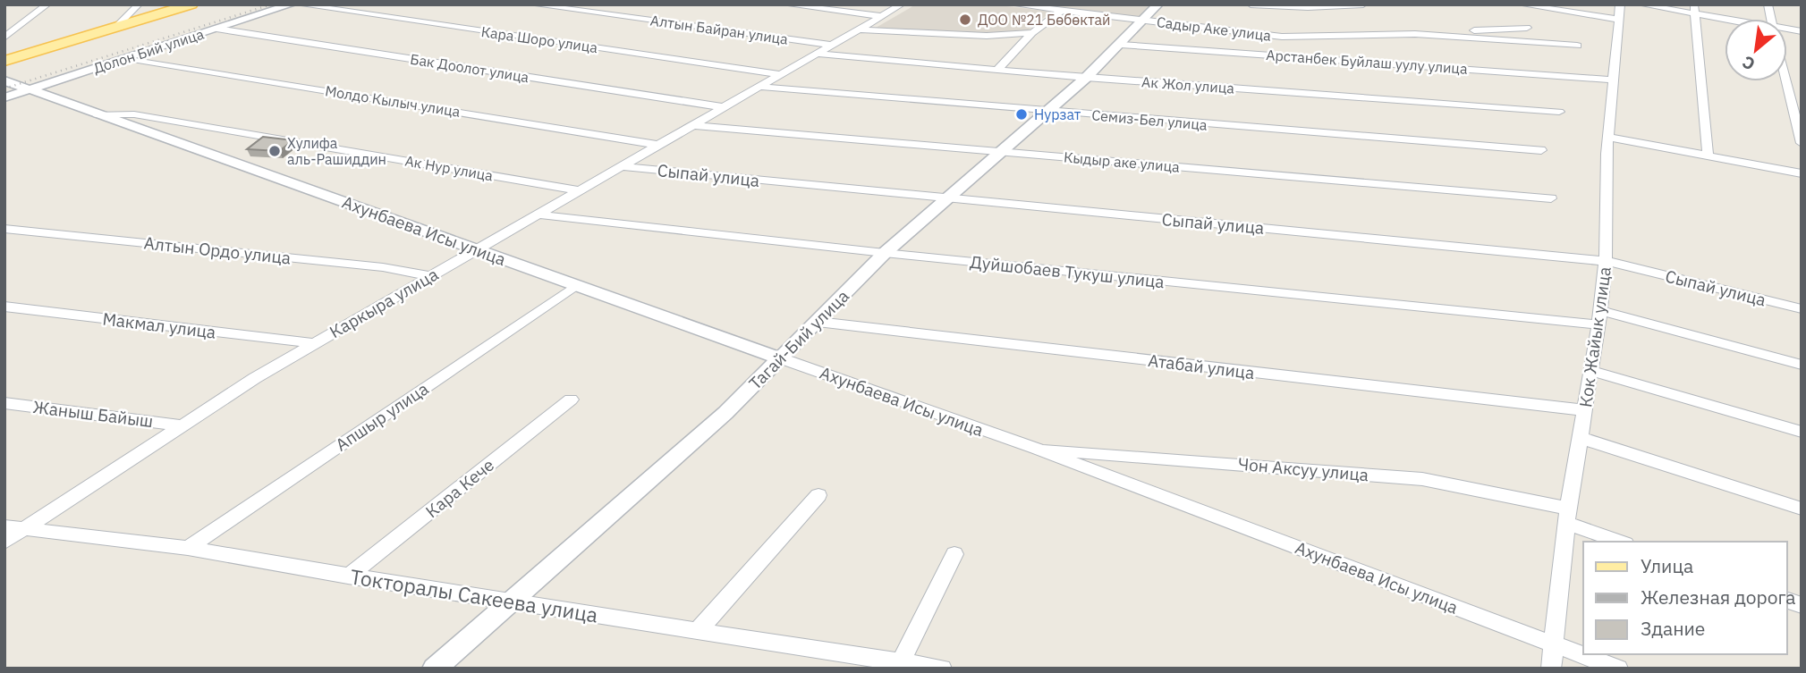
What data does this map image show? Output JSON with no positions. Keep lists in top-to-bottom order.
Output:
{
  "streets": {
    "street": [
      "Садыр Аке улица",
      "Алтын Байран улица",
      "Кара Шоро улица",
      "Долон Бий улица",
      "Арстанбек Буйлаш уулу улица",
      "Бак Доолот улица",
      "Ак Жол улица",
      "Молдо Кылыч улица",
      "Семиз-Бел улица",
      "Кыдыр аке улица",
      "Ак Нур улица",
      "Сыпай улица",
      "Ахунбаева Исы улица",
      "Алтын Ордо улица",
      "Дуйшобаев Тукуш улица",
      "Каркыра улица",
      "Макмал улица",
      "Кок Жайык улица",
      "Тагай-Бий улица",
      "Атабай улица",
      "Жаныш Байыш",
      "Апшыр улица",
      "Чон Аксуу улица",
      "Кара Кече",
      "Токторалы Сакеева улица"
    ]
  },
  "crossings": [
    ["Садыр Аке улица", "Тагай-Бий улица"],
    ["Алтын Байран улица", "Каркыра улица"],
    ["Кара Шоро улица", "Каркыра улица"],
    ["Долон Бий улица", "Бак Доолот улица"],
    ["Долон Бий улица", "Молдо Кылыч улица"],
    ["Долон Бий улица", "Ахунбаева Исы улица"],
    ["Арстанбек Буйлаш уулу улица", "Кок Жайык улица"],
    ["Арстанбек Буйлаш уулу улица", "Тагай-Бий улица"],
    ["Бак Доолот улица", "Каркыра улица"],
    ["Ак Жол улица", "Каркыра улица"],
    ["Ак Жол улица", "Тагай-Бий улица"],
    ["Молдо Кылыч улица", "Каркыра улица"],
    ["Семиз-Бел улица", "Каркыра улица"],
    ["Семиз-Бел улица", "Тагай-Бий улица"],
    ["Кыдыр аке улица", "Каркыра улица"],
    ["Кыдыр аке улица", "Тагай-Бий улица"],
    ["Ак Нур улица", "Ахунбаева Исы улица"],
    ["Ак Нур улица", "Каркыра улица"],
    ["Сыпай улица", "Каркыра улица"],
    ["Сыпай улица", "Кок Жайык улица"],
    ["Сыпай улица", "Тагай-Бий улица"],
    ["Ахунбаева Исы улица", "Каркыра улица"],
    ["Ахунбаева Исы улица", "Кок Жайык улица"],
    ["Ахунбаева Исы улица", "Тагай-Бий улица"],
    ["Ахунбаева Исы улица", "Апшыр улица"],
    ["Ахунбаева Исы улица", "Чон Аксуу улица"],
    ["Алтын Ордо улица", "Каркыра улица"],
    ["Дуйшобаев Тукуш улица", "Каркыра улица"],
    ["Дуйшобаев Тукуш улица", "Кок Жайык улица"],
    ["Дуйшобаев Тукуш улица", "Тагай-Бий улица"],
    ["Каркыра улица", "Макмал улица"],
    ["Каркыра улица", "Жаныш Байыш"],
    ["Каркыра улица", "Токторалы Сакеева улица"],
    ["Кок Жайык улица", "Атабай улица"],
    ["Кок Жайык улица", "Чон Аксуу улица"],
    ["Тагай-Бий улица", "Атабай улица"],
    ["Тагай-Бий улица", "Токторалы Сакеева улица"],
    ["Апшыр улица", "Токторалы Сакеева улица"],
    ["Кара Кече", "Токторалы Сакеева улица"]
  ],
  "places": ["ДОО №21 Бөбөктай", "Нурзат", "Хулифа аль-Рашиддин"],
  "legend": ["Улица", "Железная дорога", "Здание"],
  "north": "bottom left"
}
